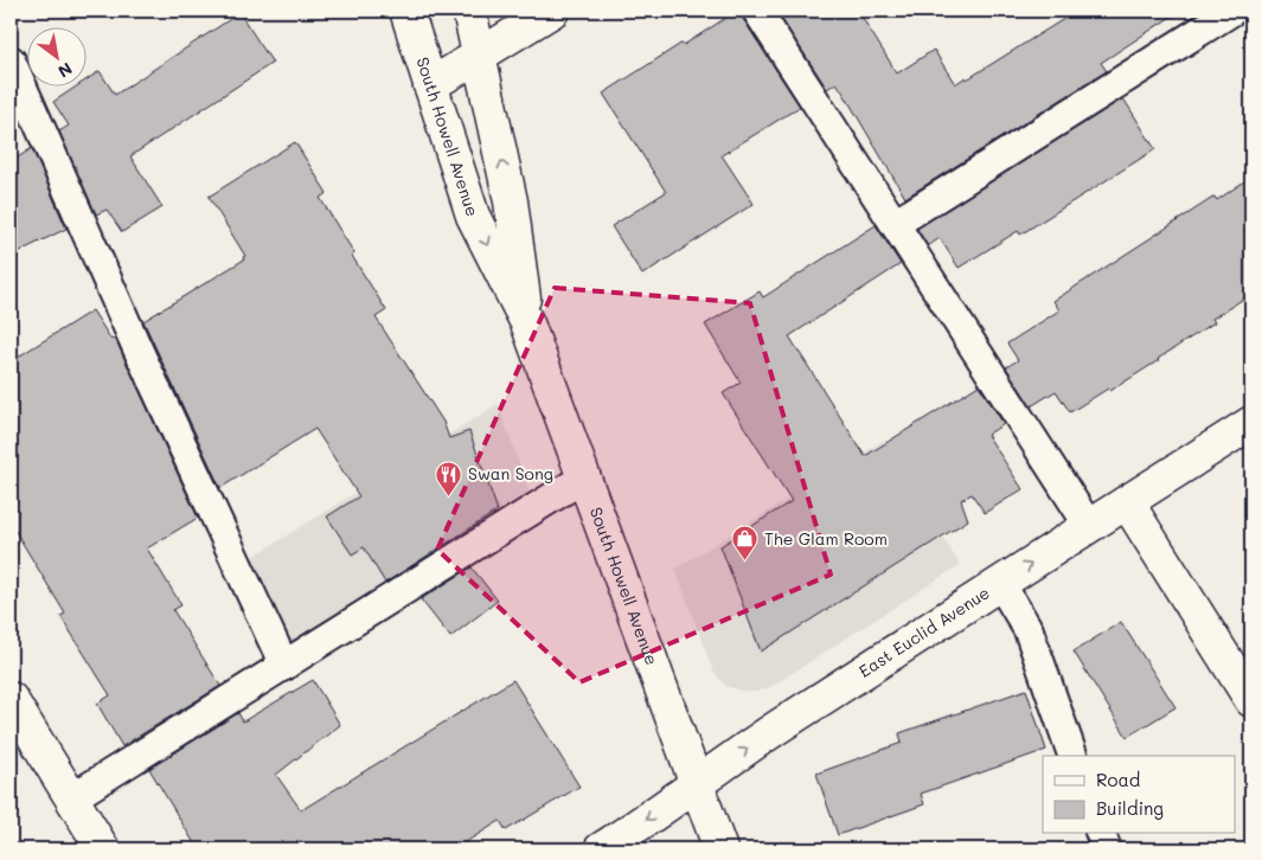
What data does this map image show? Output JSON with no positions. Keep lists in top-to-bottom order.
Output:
{
  "streets": {
    "street": ["South Howell Avenue", "East Euclid Avenue"]
  },
  "crossings": [
    ["South Howell Avenue", "East Euclid Avenue"]
  ],
  "places": {
    "restaurant": ["Swan Song"],
    "shop": ["The Glam Room"]
  },
  "legend": ["Road", "Building"],
  "north": "bottom right"
}
